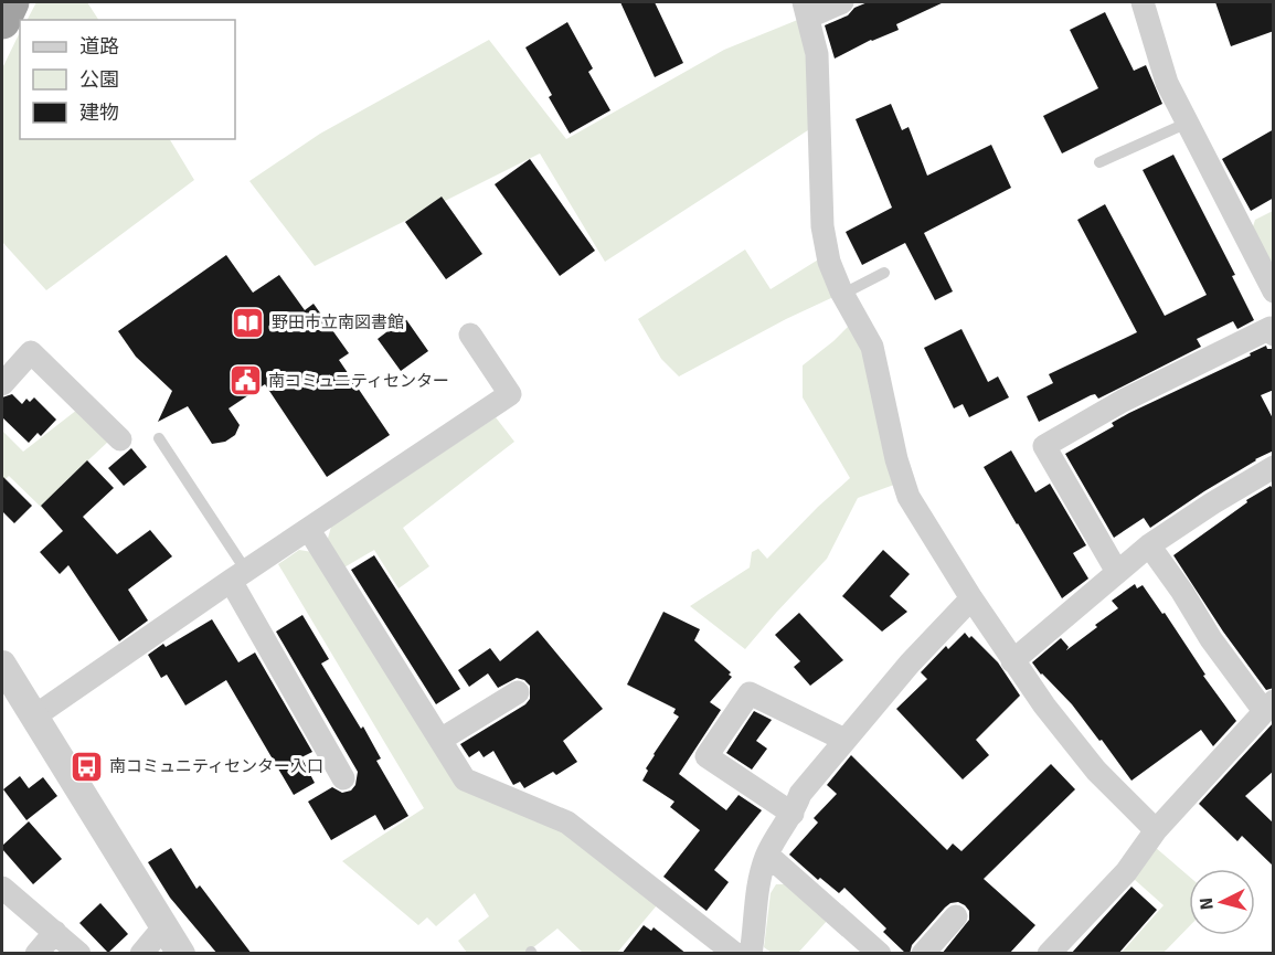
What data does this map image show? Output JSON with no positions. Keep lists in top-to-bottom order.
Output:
{
  "places": {
    "library": ["野田市立南図書館"],
    "public building": ["南コミュニティセンター"],
    "bus stop": ["南コミュニティセンター入口"]
  },
  "legend": ["道路", "公園", "建物"],
  "north": "left"
}
